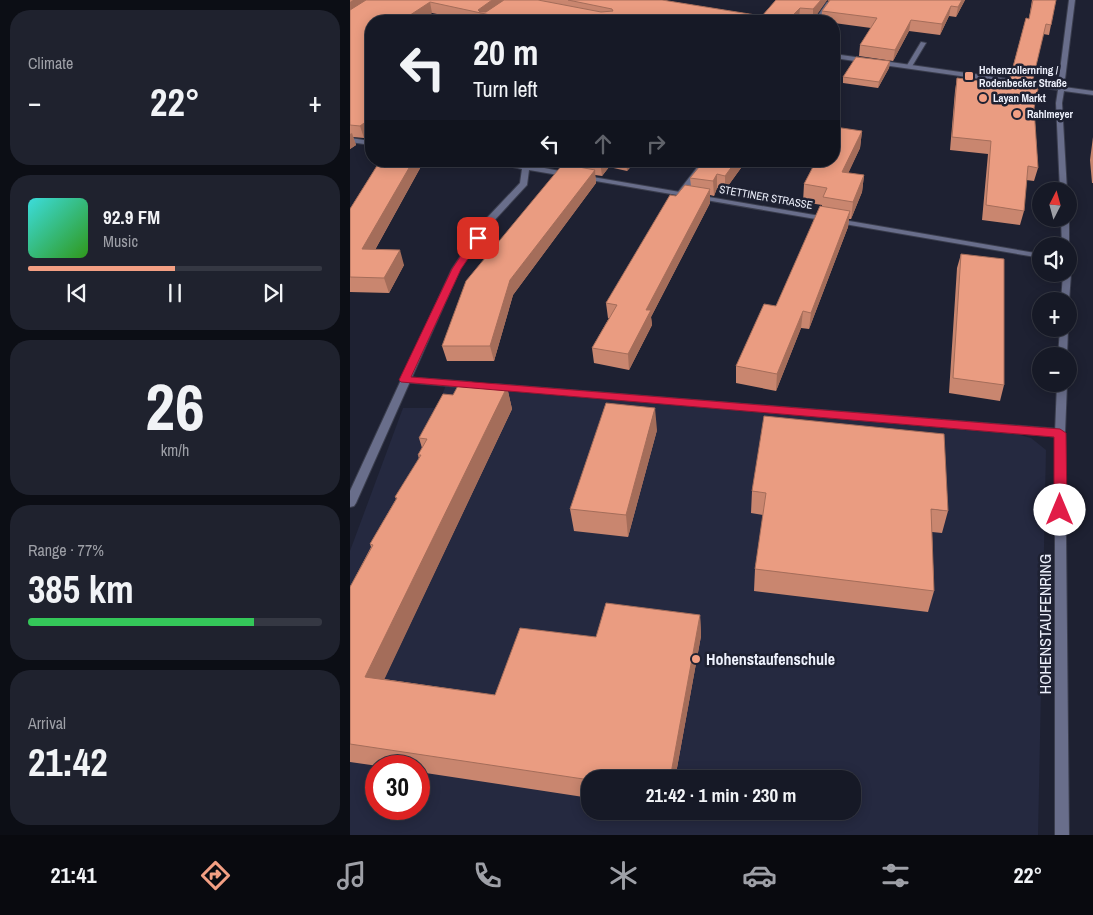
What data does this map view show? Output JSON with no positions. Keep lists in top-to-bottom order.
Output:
{
  "streets": {
    "street": ["STETTINER STRASSE", "HOHENSTAUFENRING"]
  },
  "places": {
    "transit": ["Hohenzollernring / Rodenbecker Straße"],
    "other": ["Layan Markt", "Rahlmeyer", "Hohenstaufenschule"]
  },
  "north": "top",
  "page": {
    "tile": [
      "Climate",
      ["26", "km/h"],
      ["Range · 77%", "385 km"],
      ["Arrival", "21:42"]
    ],
    "turn": ["20 m", "Turn left"],
    "heat": ["−", "22°", "+"],
    "map_buttons": ["+", "−"],
    "song": ["92.9 FM", "Music"],
    "limit": "30",
    "trip": "21:42 · 1 min · 230 m",
    "tabs": ["21:41", "22°"]
  }
}
